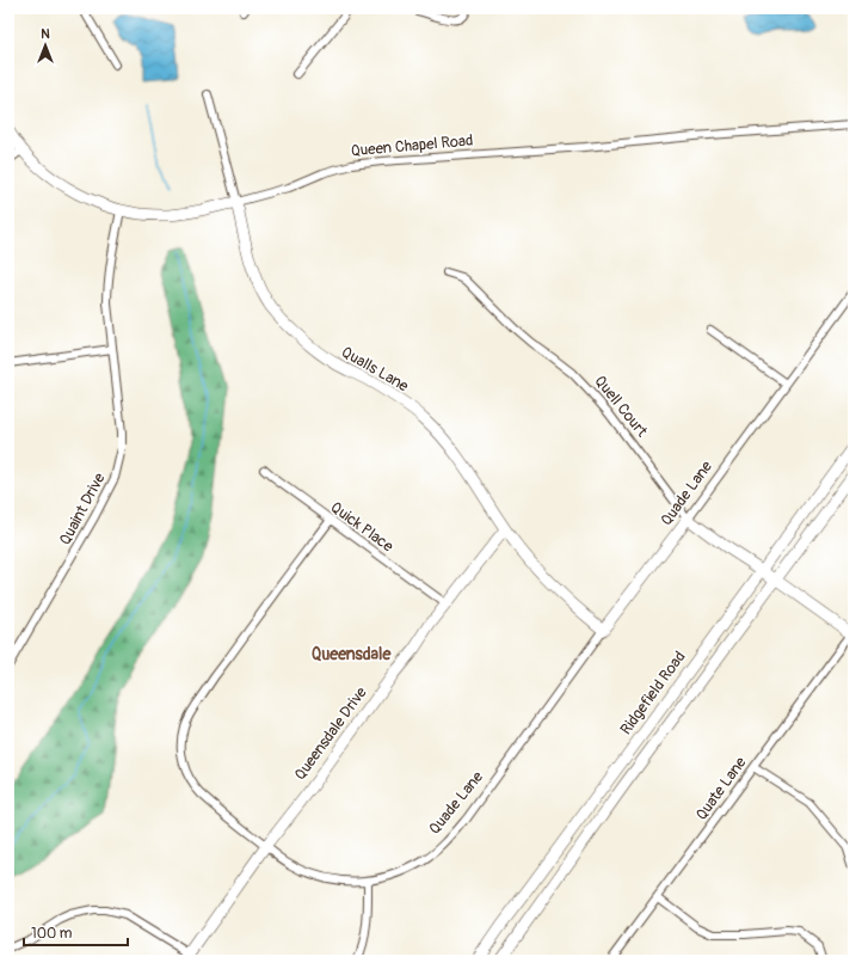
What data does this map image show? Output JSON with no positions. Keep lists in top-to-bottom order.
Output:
{
  "streets": {
    "street": [
      "Queen Chapel Road",
      "Qualls Lane",
      "Quell Court",
      "Quade Lane",
      "Quaint Drive",
      "Quick Place",
      "Ridgefield Road",
      "Queensdale Drive",
      "Quate Lane"
    ]
  },
  "crossings": [
    ["Queen Chapel Road", "Qualls Lane"],
    ["Queen Chapel Road", "Quaint Drive"],
    ["Qualls Lane", "Quade Lane"],
    ["Qualls Lane", "Queensdale Drive"],
    ["Quell Court", "Quade Lane"],
    ["Quell Court", "Ridgefield Road"],
    ["Quell Court", "Quate Lane"],
    ["Quade Lane", "Quick Place"],
    ["Quade Lane", "Queensdale Drive"],
    ["Quick Place", "Queensdale Drive"]
  ],
  "districts": ["Queensdale"],
  "scale_bar": "100 m",
  "north": "top"
}
